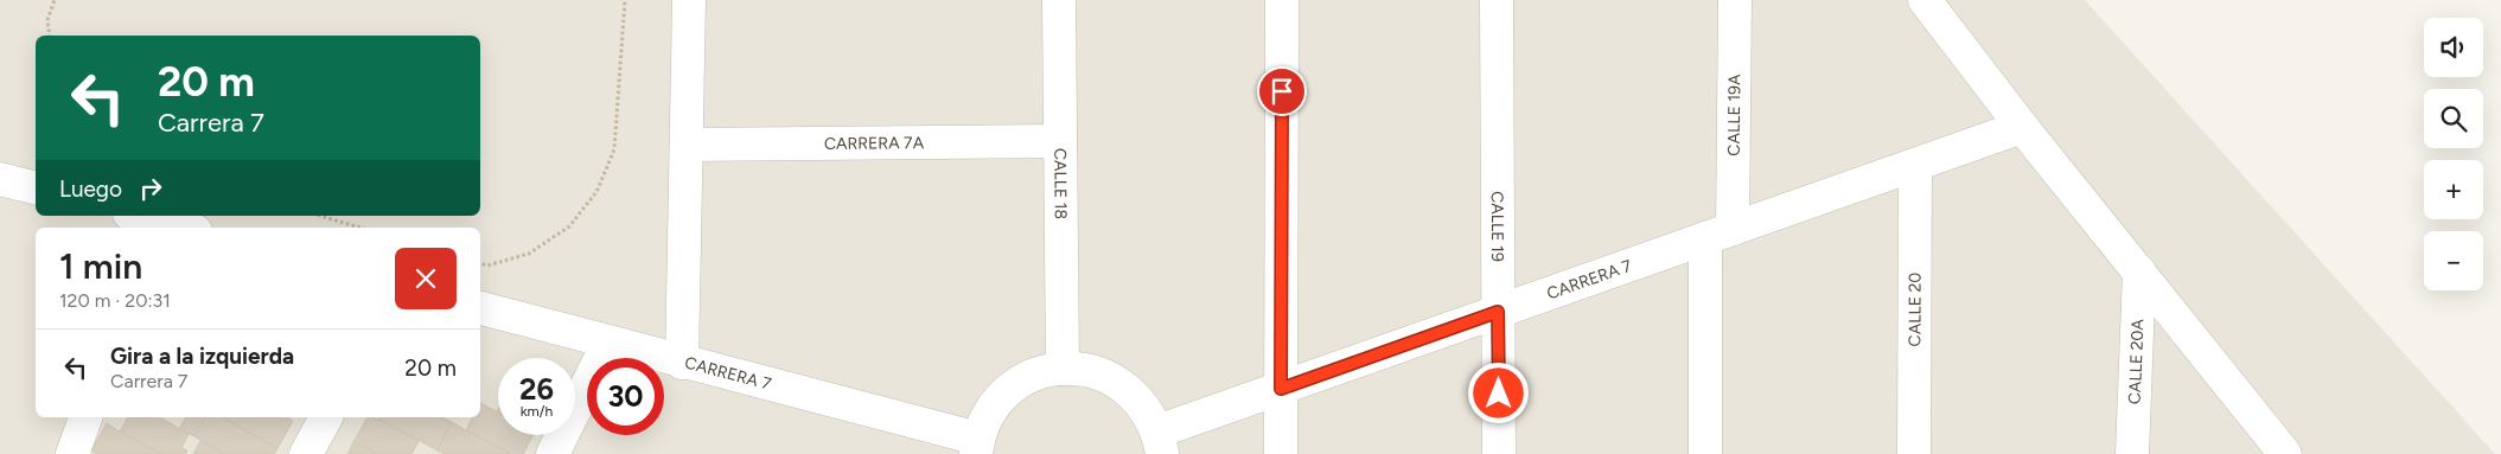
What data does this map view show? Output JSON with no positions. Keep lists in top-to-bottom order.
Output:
{
  "streets": {
    "street": [
      "CALLE 19A",
      "CARRERA 7A",
      "CALLE 18",
      "CALLE 19",
      "CARRERA 7",
      "CALLE 20",
      "CALLE 20A"
    ]
  },
  "crossings": [
    ["CALLE 19A", "CARRERA 7"],
    ["CARRERA 7A", "CALLE 18"],
    ["CALLE 19", "CARRERA 7"],
    ["CARRERA 7", "CALLE 20"]
  ],
  "page": {
    "map_buttons": ["+", "−"],
    "turn": ["20 m", "Carrera 7"],
    "then": "Luego",
    "heading": ["1 min", "120 m · 20:31"],
    "list": [
      {
        "name": "Gira a la izquierda",
        "note": "Carrera 7",
        "value": "20 m"
      }
    ],
    "speed": "26 km/h",
    "limit": "30"
  }
}
